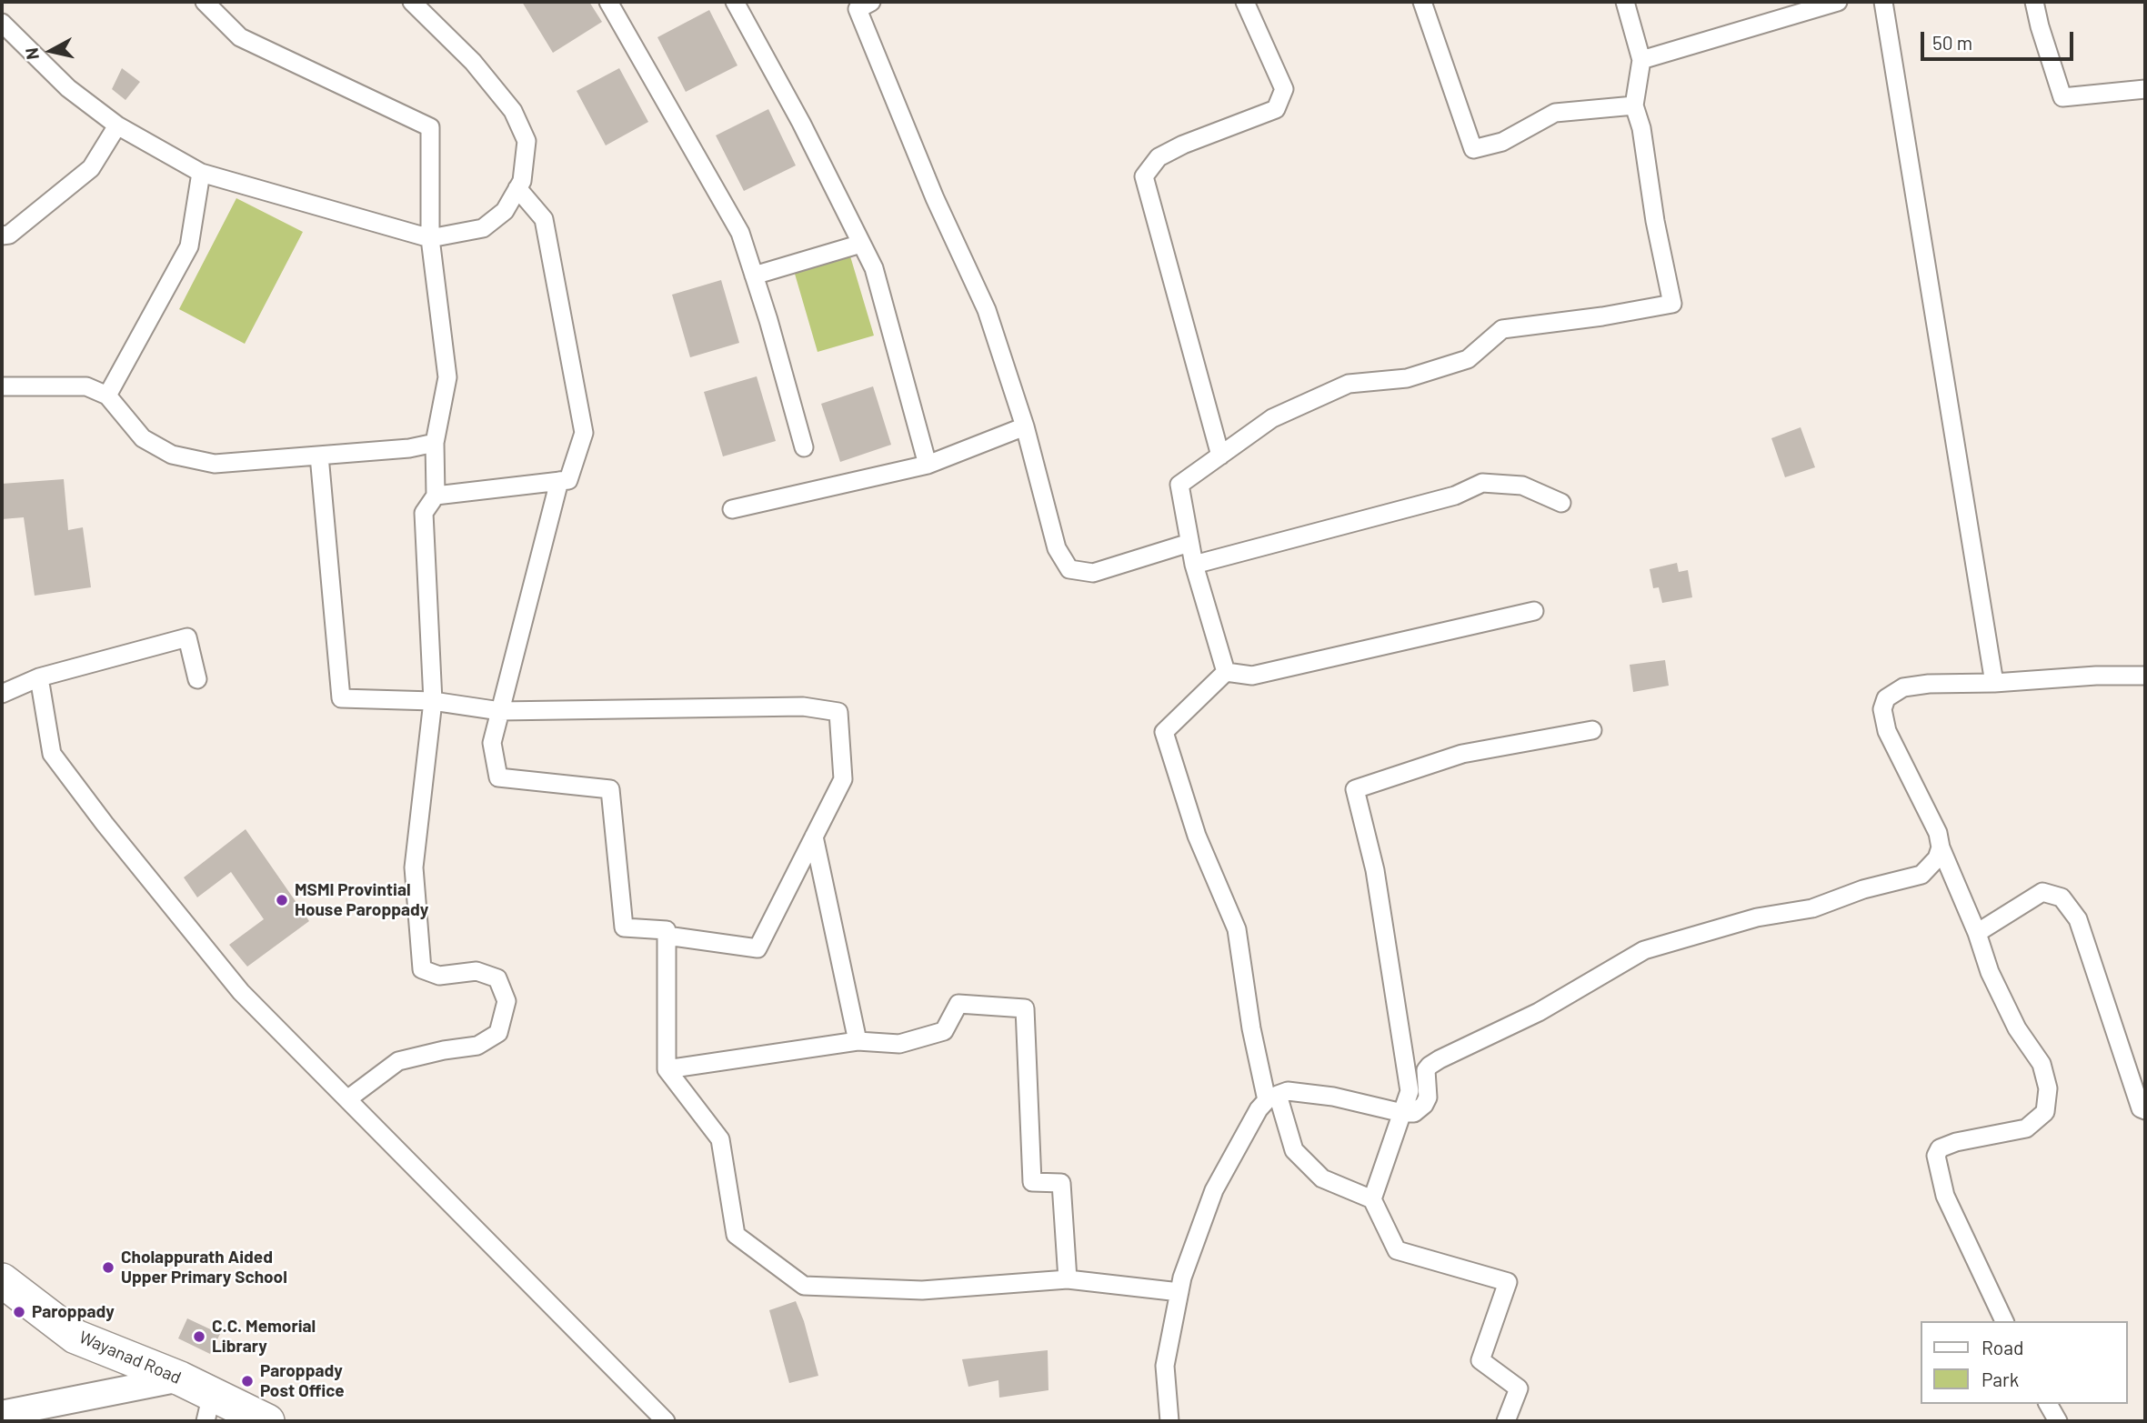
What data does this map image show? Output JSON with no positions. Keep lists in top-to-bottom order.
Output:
{
  "streets": {
    "highway": ["Wayanad Road"]
  },
  "places": [
    "MSMI Provintial House Paroppady",
    "Cholappurath Aided Upper Primary School",
    "Paroppady",
    "C.C. Memorial Library",
    "Paroppady Post Office"
  ],
  "legend": ["Road", "Park"],
  "scale_bar": "50 m",
  "north": "left"
}
